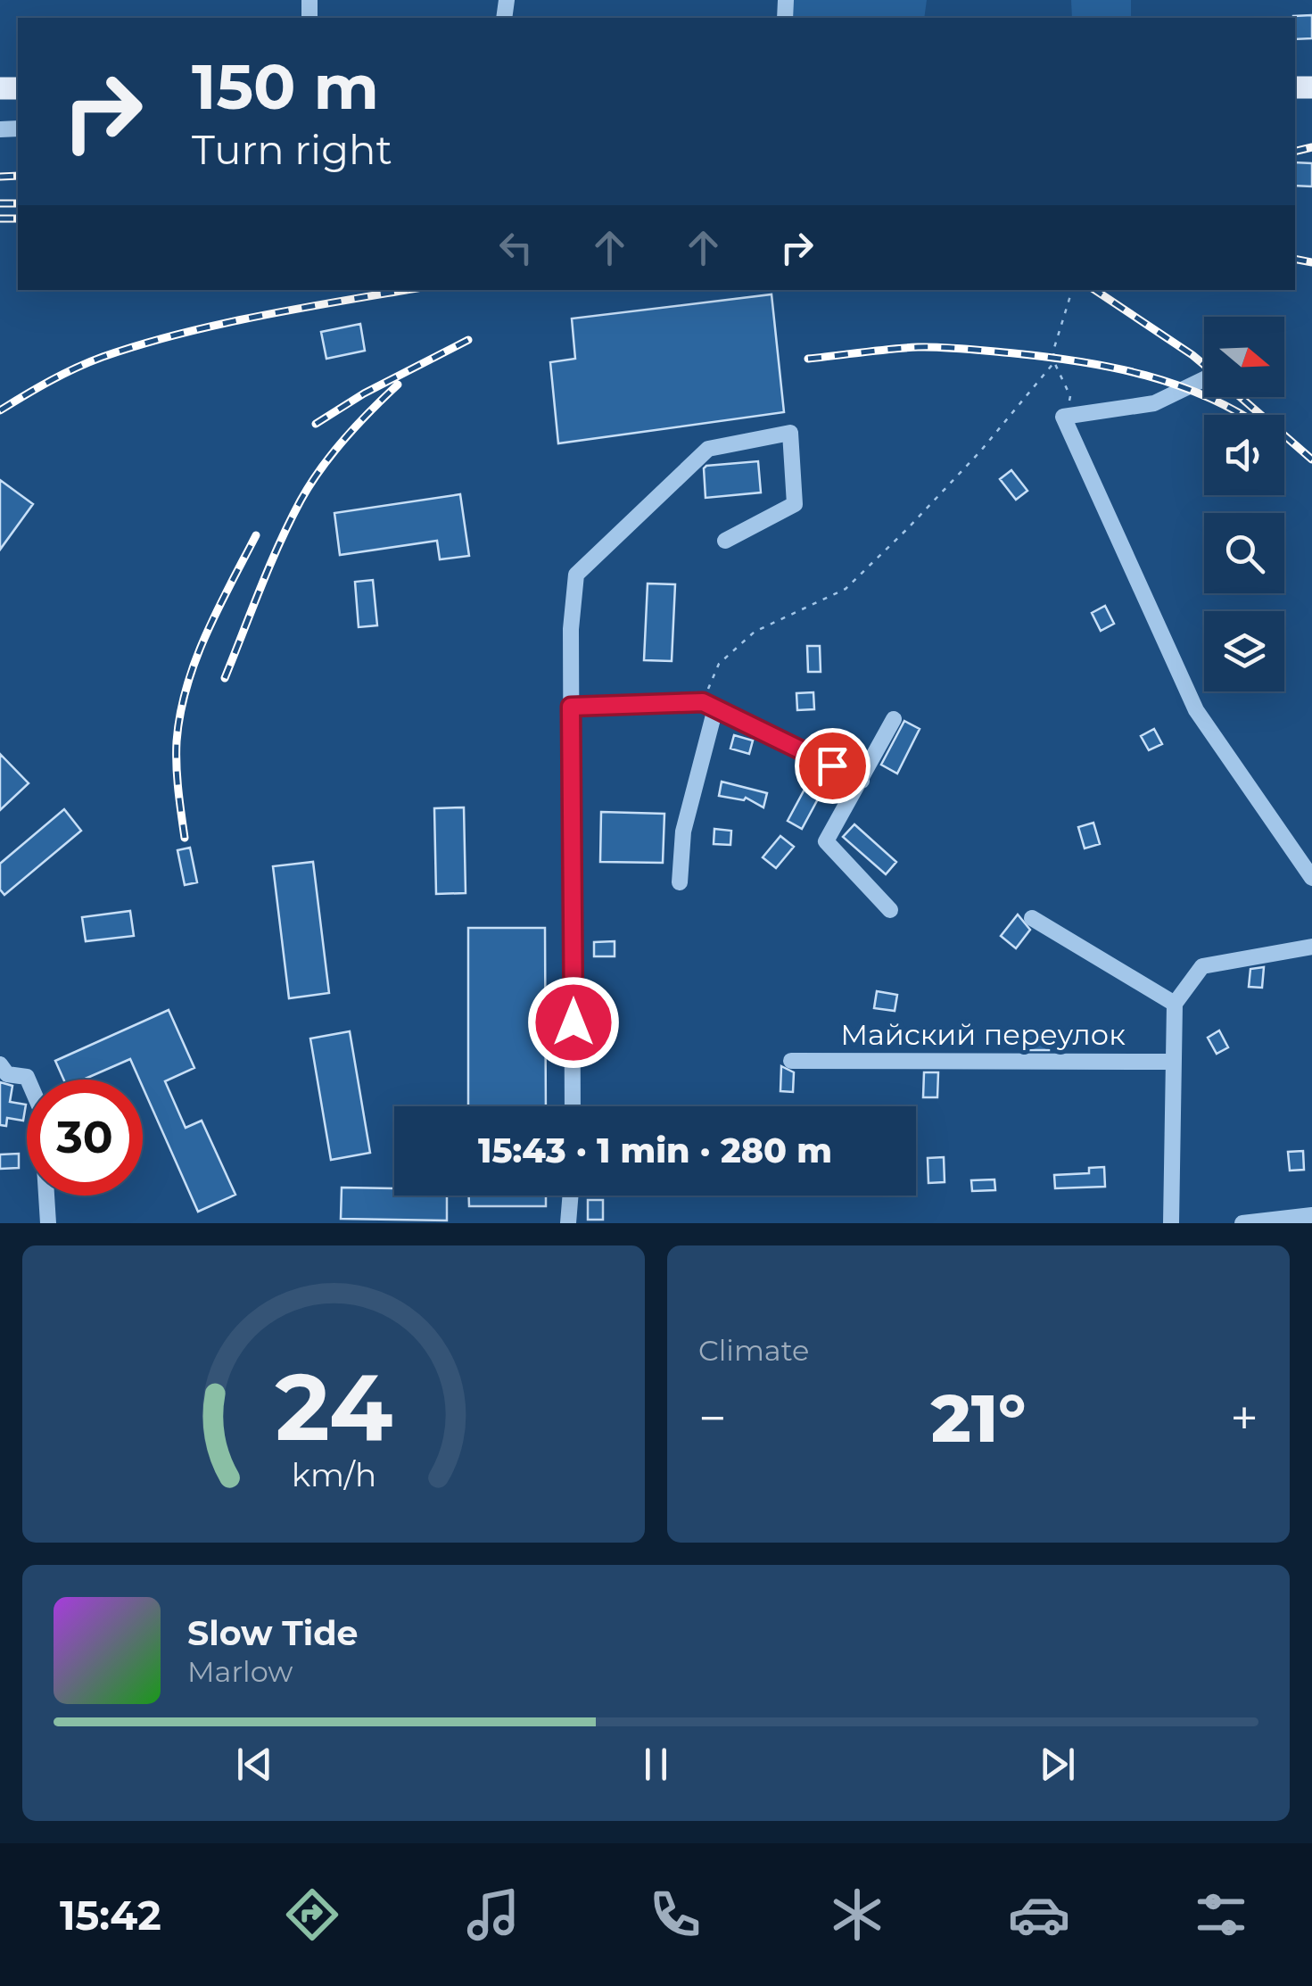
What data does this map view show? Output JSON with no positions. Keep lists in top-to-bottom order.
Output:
{
  "streets": {
    "street": ["Майский переулок"]
  },
  "north": "right",
  "page": {
    "turn": ["150 m", "Turn right"],
    "limit": "30",
    "trip": "15:43 · 1 min · 280 m",
    "tile": "Climate",
    "heat": ["−", "21°", "+"],
    "song": ["Slow Tide", "Marlow"],
    "tabs": "15:42",
    "gauge": ["24", "km/h"]
  }
}
